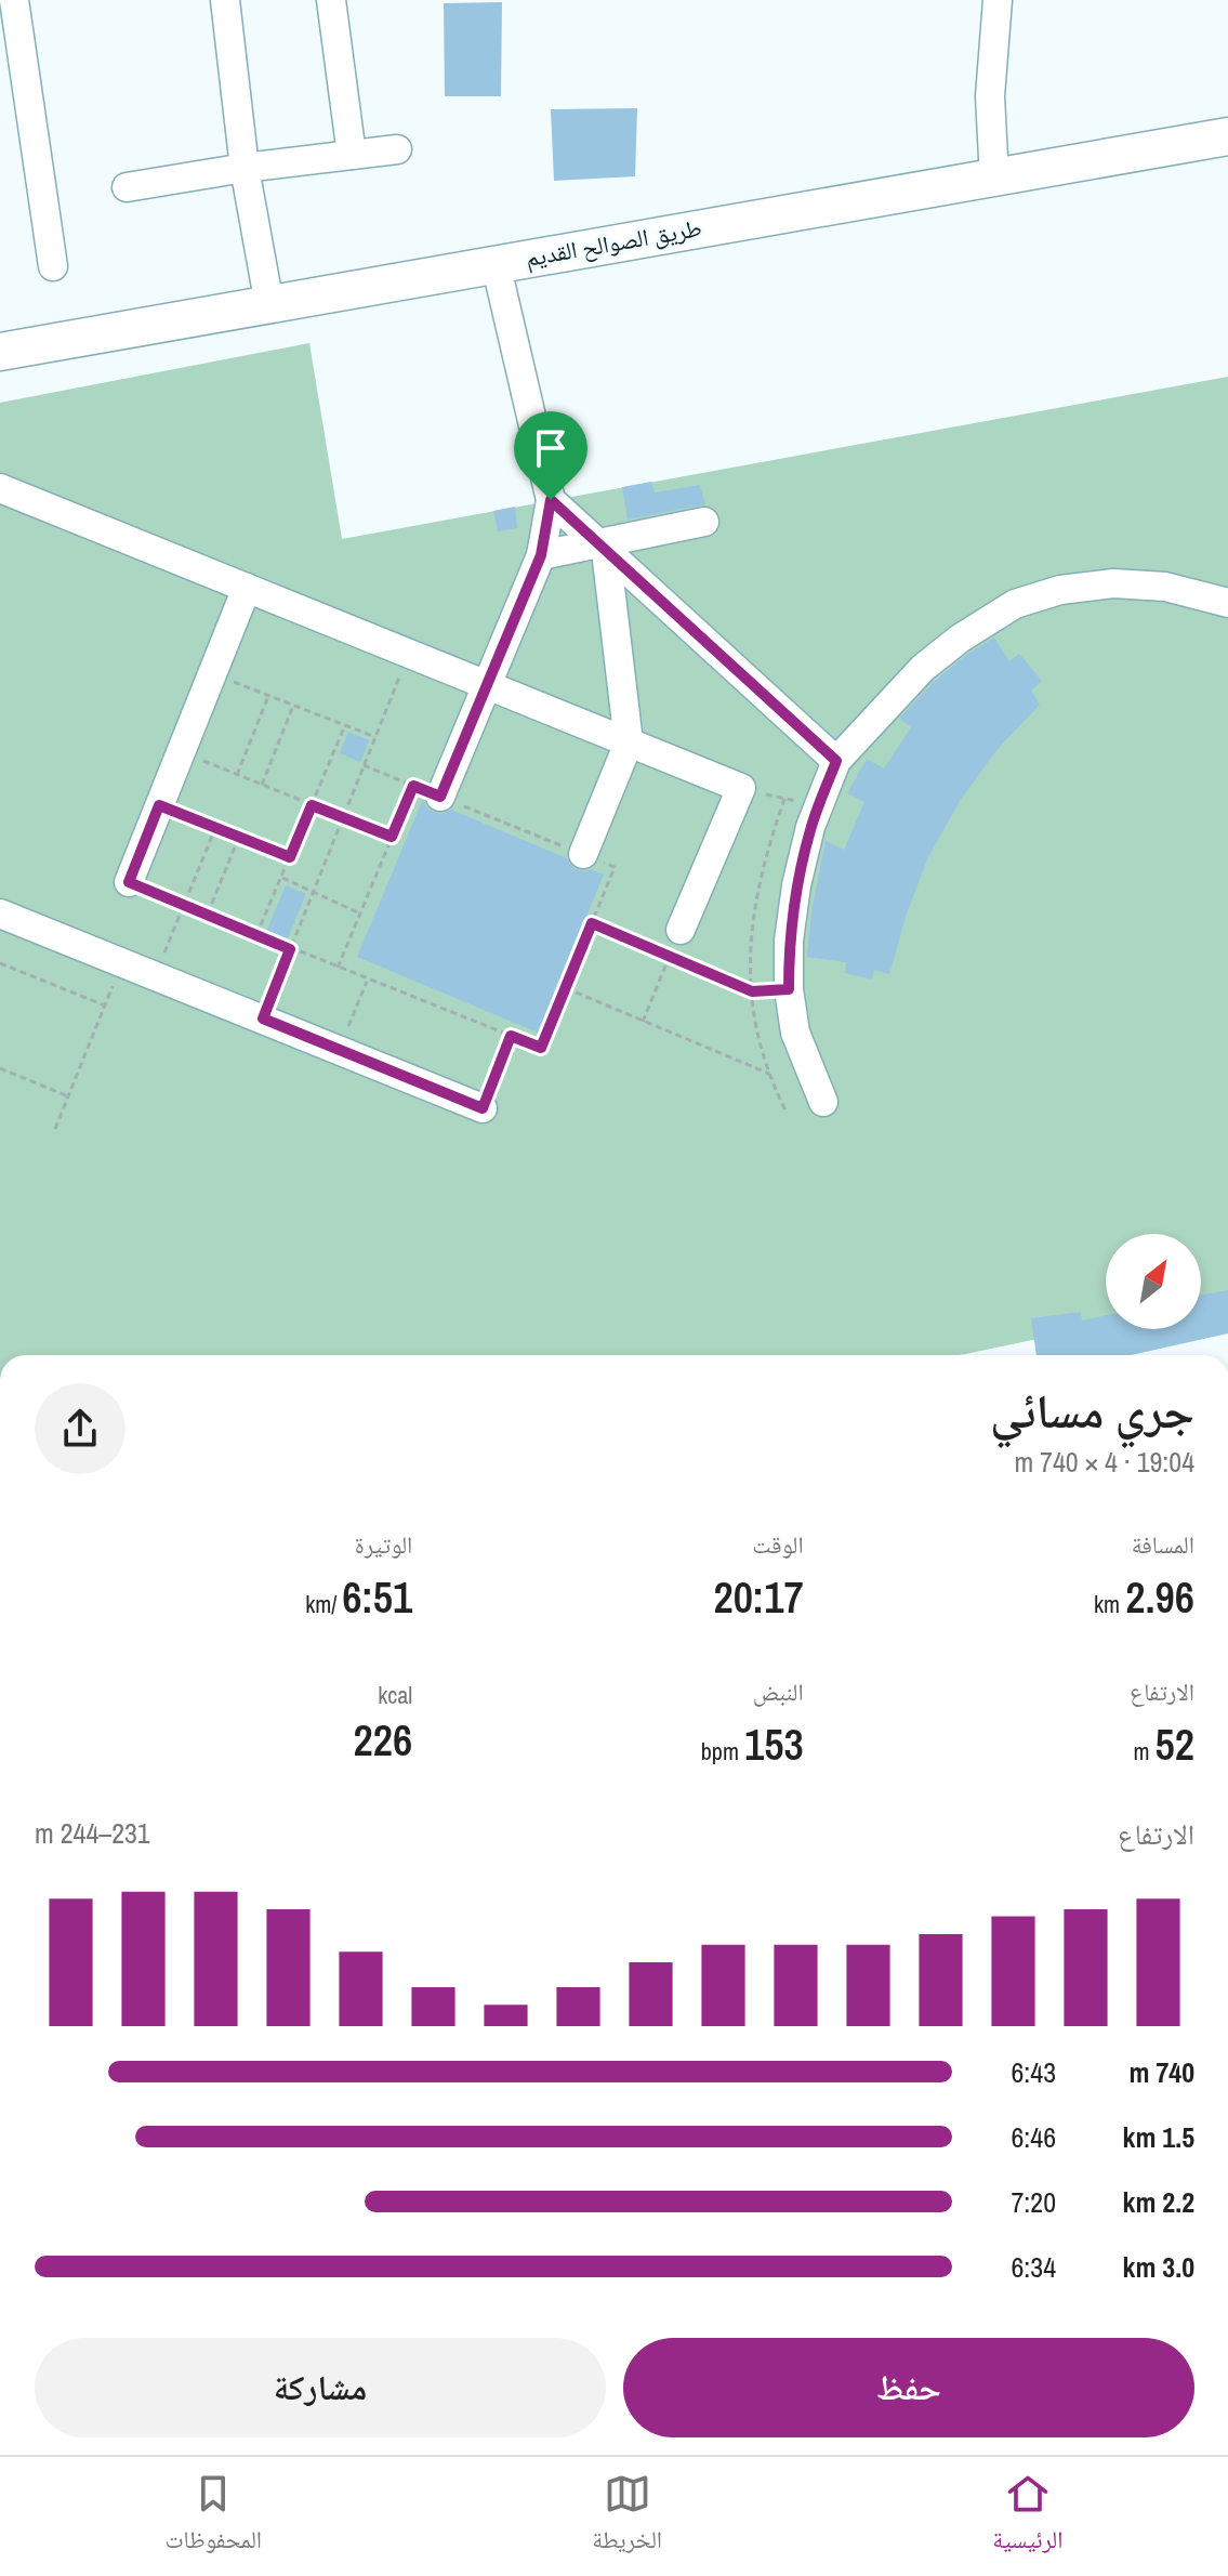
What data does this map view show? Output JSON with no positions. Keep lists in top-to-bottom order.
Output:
{
  "streets": {
    "main road": ["طريق الصوالح القديم"]
  },
  "north": "top right",
  "page": {
    "heading": ["جري مسائي", "19:04 · 4 × 740 m"],
    "stats": [
      ["المسافة", "2.96 km"],
      ["الوقت", "20:17"],
      ["الوتيرة", "6:51 /km"],
      ["الارتفاع", "52 m"],
      ["النبض", "153 bpm"],
      ["kcal", "226"]
    ],
    "chart": ["الارتفاع", "231–244 m"],
    "list": [
      {
        "name": "740 m",
        "note": "6:43"
      },
      {
        "name": "1.5 km",
        "note": "6:46"
      },
      {
        "name": "2.2 km",
        "note": "7:20"
      },
      {
        "name": "3.0 km",
        "note": "6:34"
      }
    ],
    "buttons": ["حفظ", "مشاركة"],
    "tabs": ["الرئيسية", "الخريطة", "المحفوظات"]
  }
}
